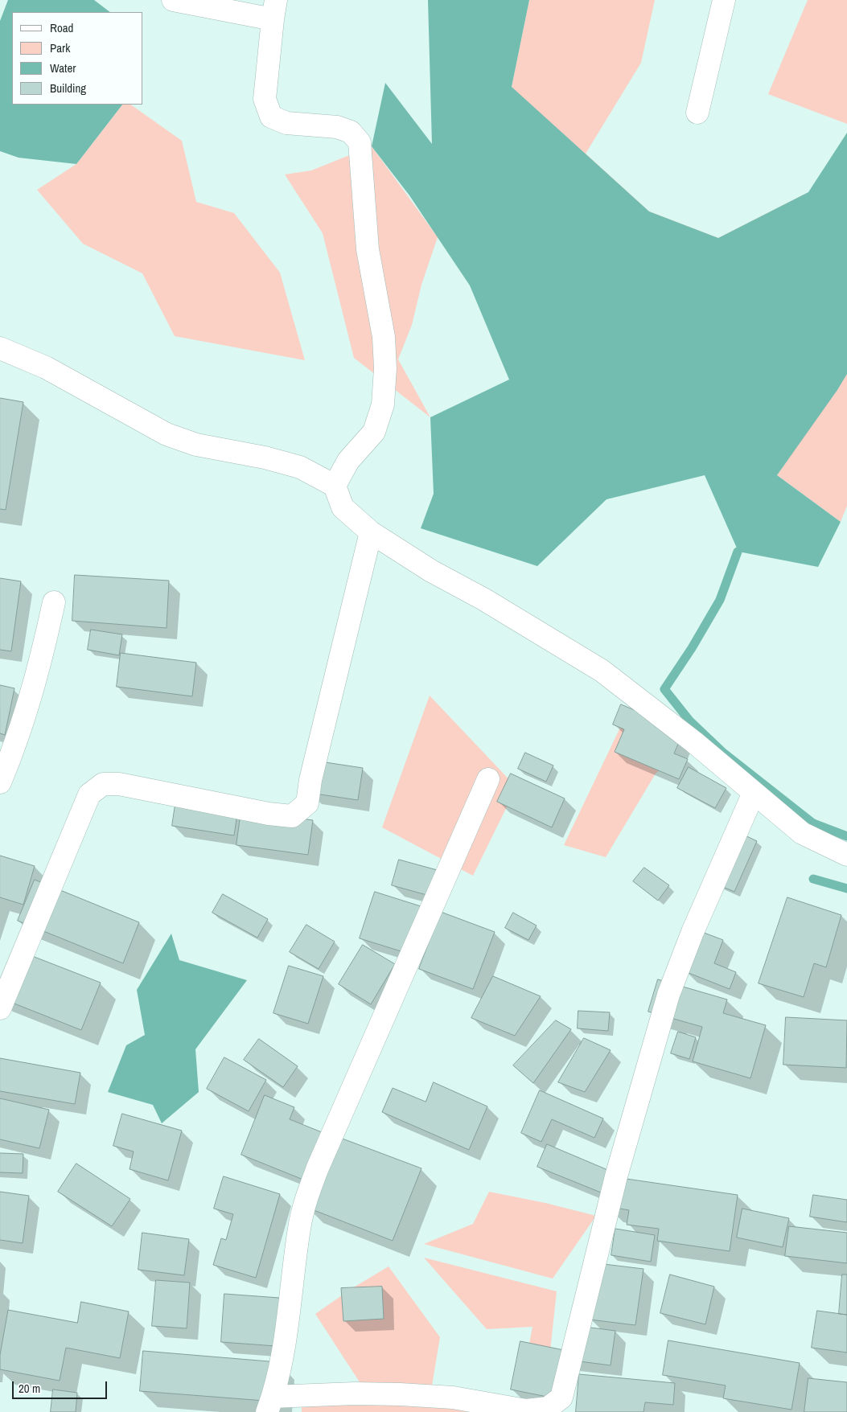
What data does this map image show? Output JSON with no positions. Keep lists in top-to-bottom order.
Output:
{
  "legend": [
    "Road",
    "Park",
    "Water",
    "Building"
  ],
  "scale_bar": "20 m"
}
